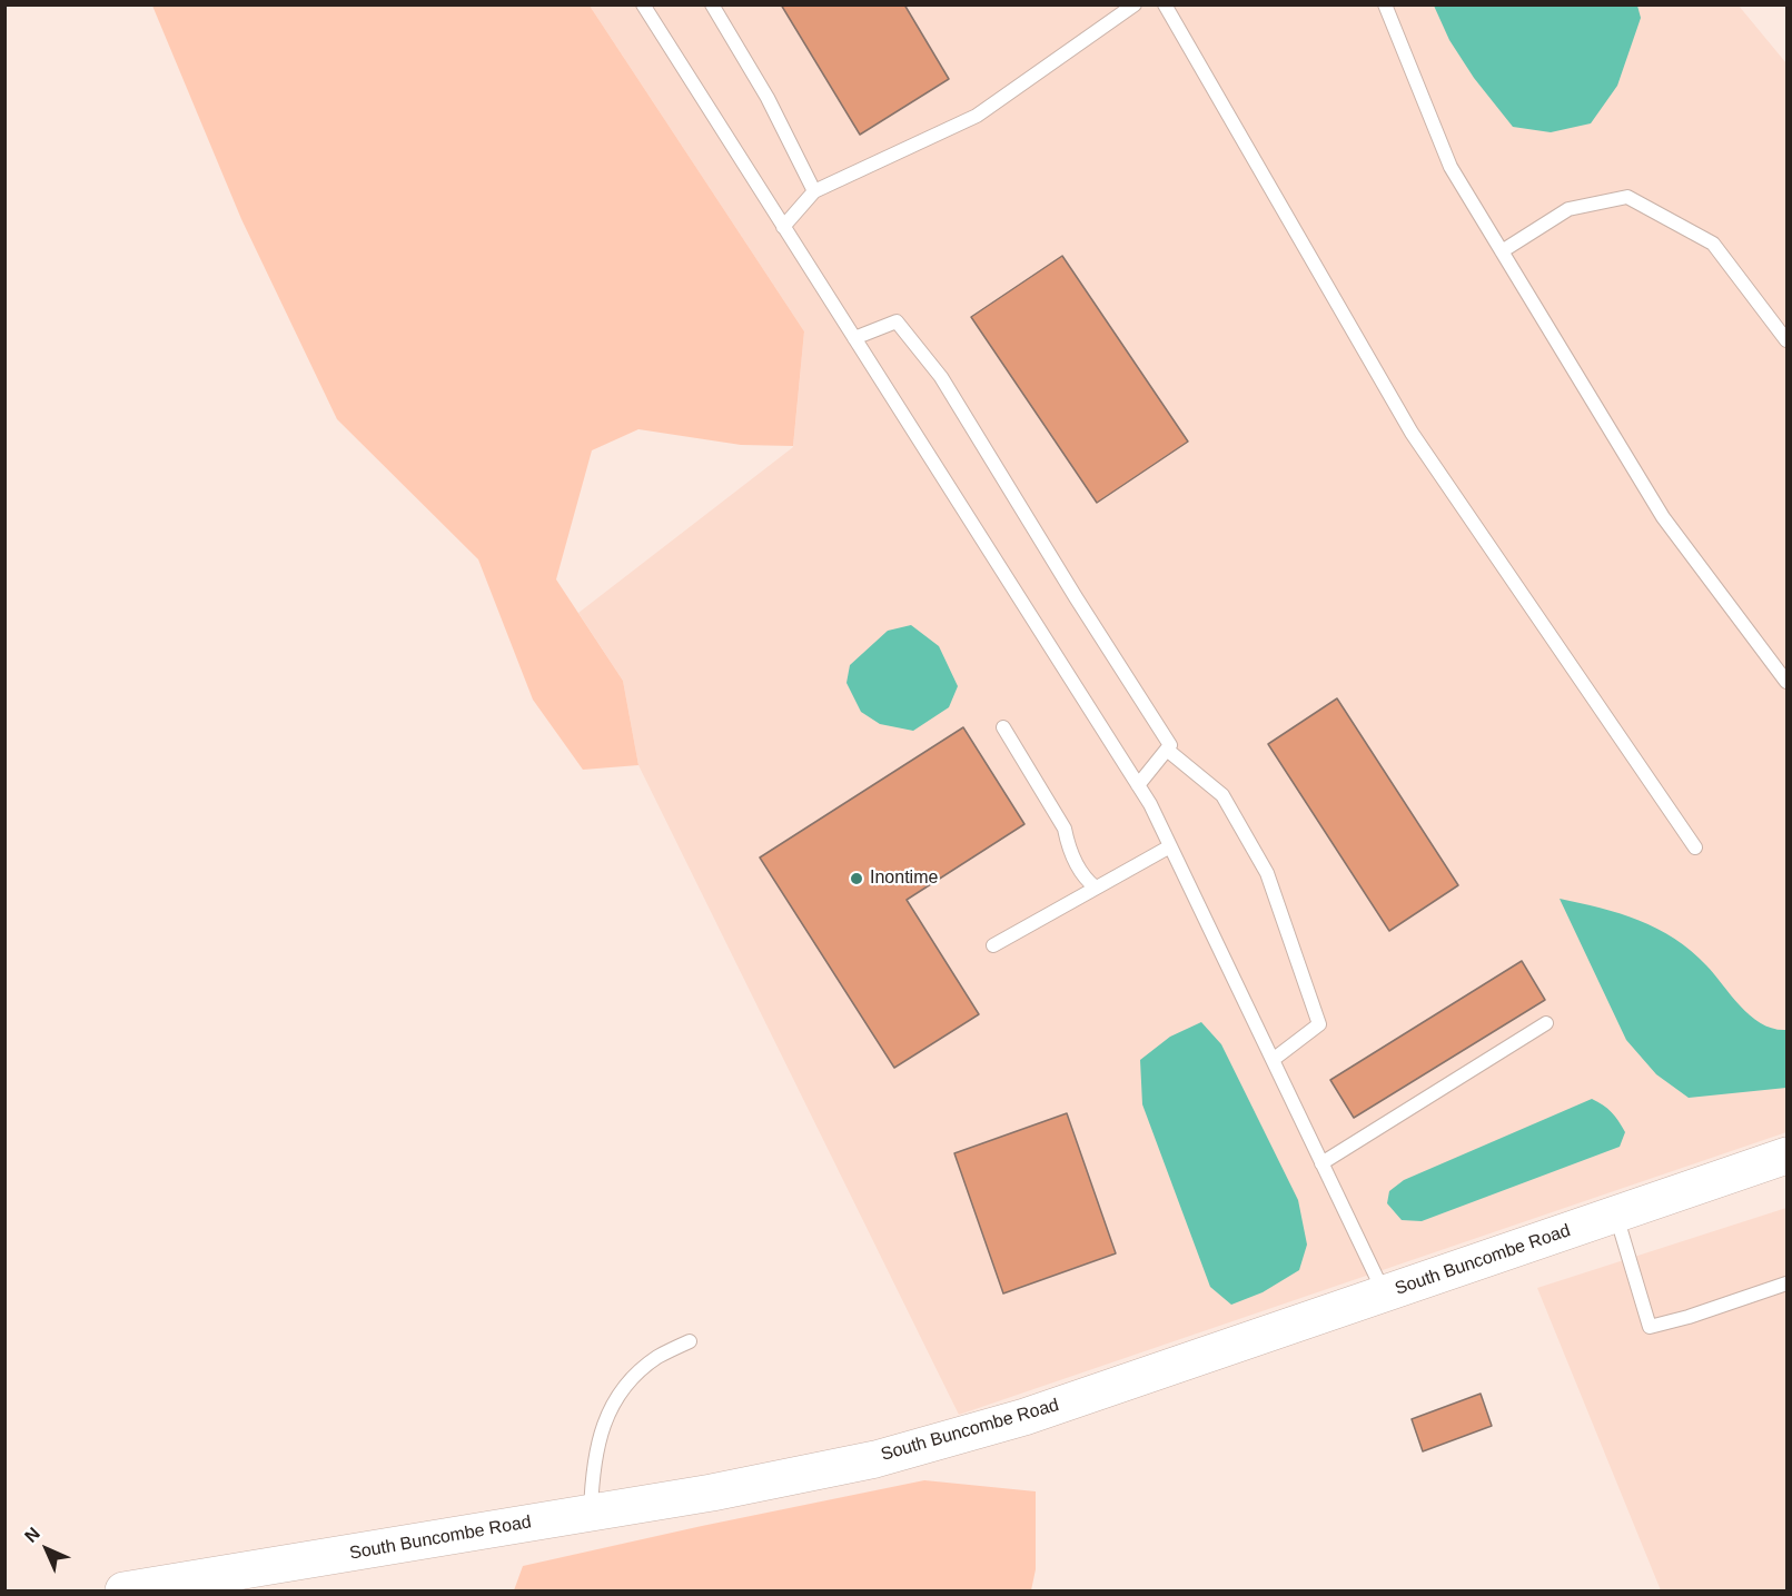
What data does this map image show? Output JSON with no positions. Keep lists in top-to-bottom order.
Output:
{
  "streets": {
    "main road": ["South Buncombe Road"]
  },
  "places": ["Inontime"],
  "north": "top left"
}
